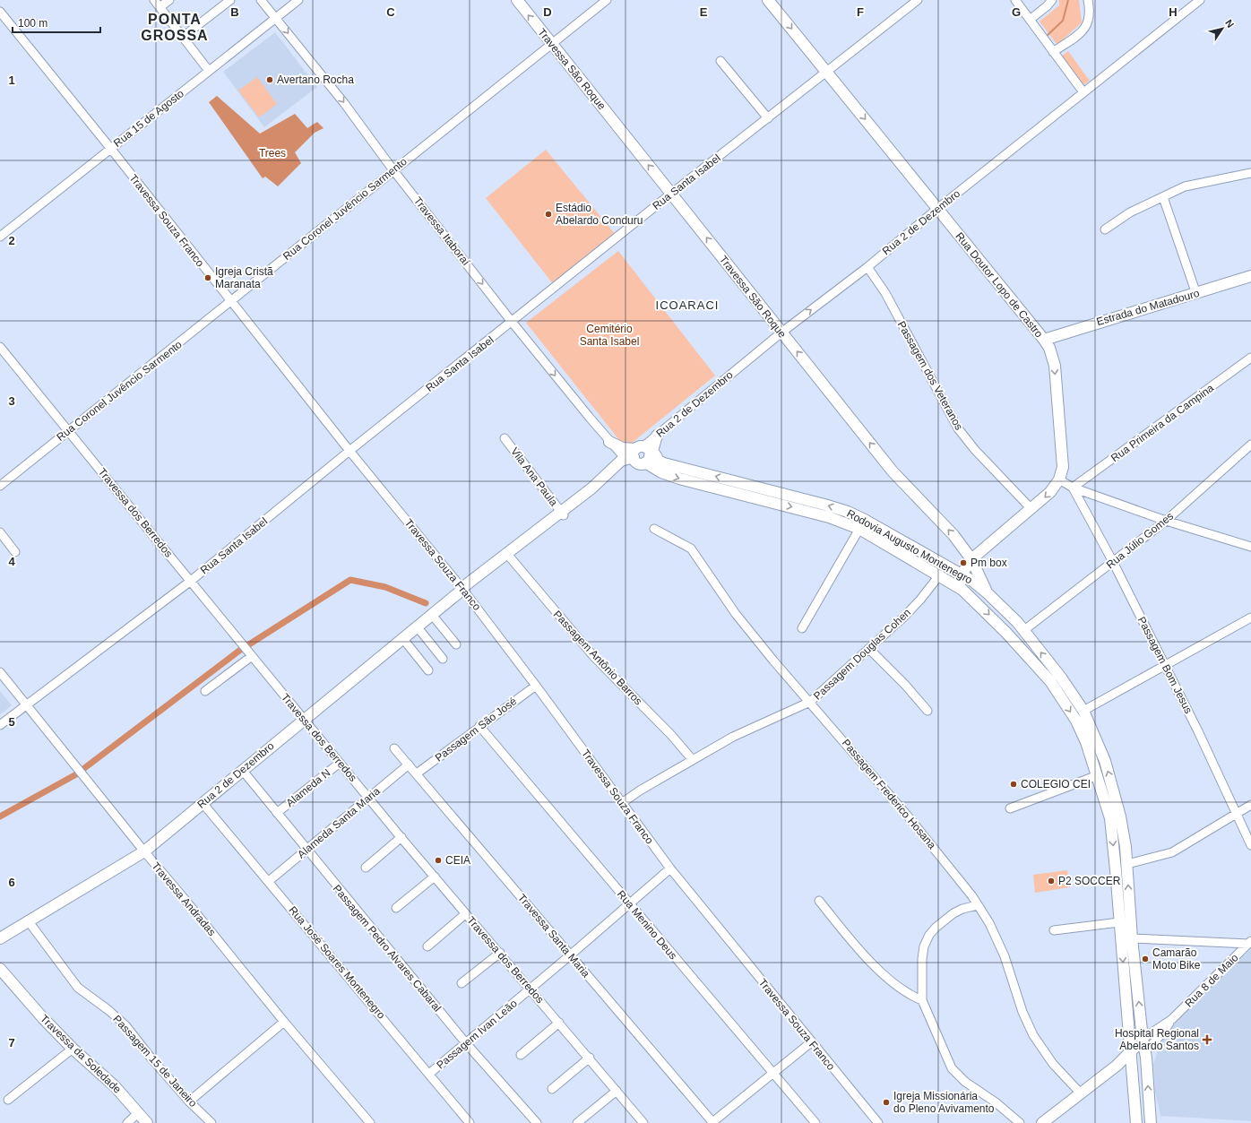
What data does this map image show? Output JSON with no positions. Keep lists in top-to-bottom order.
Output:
{
  "streets": {
    "main road": [
      "Travessa São Roque",
      "Rua 2 de Dezembro",
      "Rua Doutor Lopo de Castro",
      "Estrada do Matadouro",
      "Rodovia Augusto Montenegro",
      "Rua 8 de Maio",
      "Travessa da Soledade"
    ],
    "street": [
      "Rua 15 de Agosto",
      "Rua Santa Isabel",
      "Rua Coronel Juvêncio Sarmento",
      "Travessa Souza Franco",
      "Travessa Itaboraí",
      "Passagem dos Veteranos",
      "Rua Primeira da Campina",
      "Vila Ana Paula",
      "Travessa dos Berredos",
      "Rua Júlio Gomes",
      "Passagem Douglas Cohen",
      "Passagem Antônio Barros",
      "Passagem Bom Jesus",
      "Passagem São José",
      "Alameda N",
      "Passagem Frederico Hosana",
      "Alameda Santa Maria",
      "Travessa Andradas",
      "Rua Menino Deus",
      "Travessa Santa Maria",
      "Passagem Pedro Alvares Cabaral",
      "Rua José Soares Montenegro",
      "Passagem Ivan Leão",
      "Passagem 15 de Janeiro"
    ]
  },
  "crossings": [
    ["Travessa São Roque", "Rua Santa Isabel"],
    ["Travessa São Roque", "Rua Coronel Juvêncio Sarmento"],
    ["Travessa São Roque", "Rua 2 de Dezembro"],
    ["Travessa São Roque", "Rua Doutor Lopo de Castro"],
    ["Travessa São Roque", "Rodovia Augusto Montenegro"],
    ["Rua 15 de Agosto", "Travessa Souza Franco"],
    ["Rua 15 de Agosto", "Travessa Itaboraí"],
    ["Rua Santa Isabel", "Travessa Souza Franco"],
    ["Rua Santa Isabel", "Travessa Itaboraí"],
    ["Rua Santa Isabel", "Rua Doutor Lopo de Castro"],
    ["Rua Santa Isabel", "Travessa dos Berredos"],
    ["Rua Santa Isabel", "Travessa Andradas"],
    ["Rua Coronel Juvêncio Sarmento", "Travessa Souza Franco"],
    ["Rua Coronel Juvêncio Sarmento", "Travessa Itaboraí"],
    ["Rua Coronel Juvêncio Sarmento", "Travessa dos Berredos"],
    ["Travessa Souza Franco", "Rua 2 de Dezembro"],
    ["Travessa Souza Franco", "Passagem Douglas Cohen"],
    ["Travessa Souza Franco", "Passagem São José"],
    ["Travessa Souza Franco", "Passagem Ivan Leão"],
    ["Rua 2 de Dezembro", "Rua Doutor Lopo de Castro"],
    ["Rua 2 de Dezembro", "Passagem dos Veteranos"],
    ["Rua 2 de Dezembro", "Vila Ana Paula"],
    ["Rua 2 de Dezembro", "Travessa dos Berredos"],
    ["Rua 2 de Dezembro", "Passagem Antônio Barros"],
    ["Rua 2 de Dezembro", "Travessa Andradas"],
    ["Rua 2 de Dezembro", "Passagem Pedro Alvares Cabaral"],
    ["Rua 2 de Dezembro", "Rua José Soares Montenegro"],
    ["Rua 2 de Dezembro", "Passagem 15 de Janeiro"],
    ["Rua Doutor Lopo de Castro", "Estrada do Matadouro"],
    ["Rua Doutor Lopo de Castro", "Passagem dos Veteranos"],
    ["Rua Doutor Lopo de Castro", "Rodovia Augusto Montenegro"],
    ["Rua Primeira da Campina", "Passagem Bom Jesus"],
    ["Travessa dos Berredos", "Alameda N"],
    ["Travessa dos Berredos", "Alameda Santa Maria"],
    ["Travessa dos Berredos", "Passagem Ivan Leão"],
    ["Rua Júlio Gomes", "Rodovia Augusto Montenegro"],
    ["Rua Júlio Gomes", "Passagem Bom Jesus"],
    ["Rodovia Augusto Montenegro", "Passagem Douglas Cohen"],
    ["Rodovia Augusto Montenegro", "Rua 8 de Maio"],
    ["Passagem Douglas Cohen", "Passagem Antônio Barros"],
    ["Passagem Douglas Cohen", "Passagem Frederico Hosana"],
    ["Passagem São José", "Rua Menino Deus"],
    ["Passagem São José", "Travessa Santa Maria"],
    ["Alameda N", "Passagem Pedro Alvares Cabaral"],
    ["Passagem Frederico Hosana", "Rua 8 de Maio"],
    ["Alameda Santa Maria", "Travessa Santa Maria"],
    ["Alameda Santa Maria", "Passagem Pedro Alvares Cabaral"],
    ["Alameda Santa Maria", "Rua José Soares Montenegro"],
    ["Rua Menino Deus", "Passagem Ivan Leão"],
    ["Travessa Santa Maria", "Passagem Ivan Leão"],
    ["Passagem Pedro Alvares Cabaral", "Passagem Ivan Leão"],
    ["Rua José Soares Montenegro", "Passagem Ivan Leão"]
  ],
  "one_way": ["Travessa São Roque", "Travessa Itaboraí", "Rua Doutor Lopo de Castro"],
  "districts": ["PONTA GROSSA", "ICOARACI"],
  "parks": ["Trees", "Cemitério Santa Isabel"],
  "places": {
    "other": [
      "Avertano Rocha",
      "Estádio Abelardo Conduru",
      "Igreja Cristã Maranata",
      "Pm box",
      "COLEGIO CEI",
      "CEIA",
      "P2 SOCCER",
      "Camarão Moto Bike",
      "Igreja Missionária do Pleno Avivamento"
    ],
    "health": ["Hospital Regional Abelardo Santos"]
  },
  "scale_bar": "100 m",
  "north": "top right",
  "grid": {
    "columns": [
      "B",
      "C",
      "D",
      "E",
      "F",
      "G",
      "H"
    ],
    "rows": [
      "1",
      "2",
      "3",
      "4",
      "5",
      "6",
      "7"
    ]
  }
}
